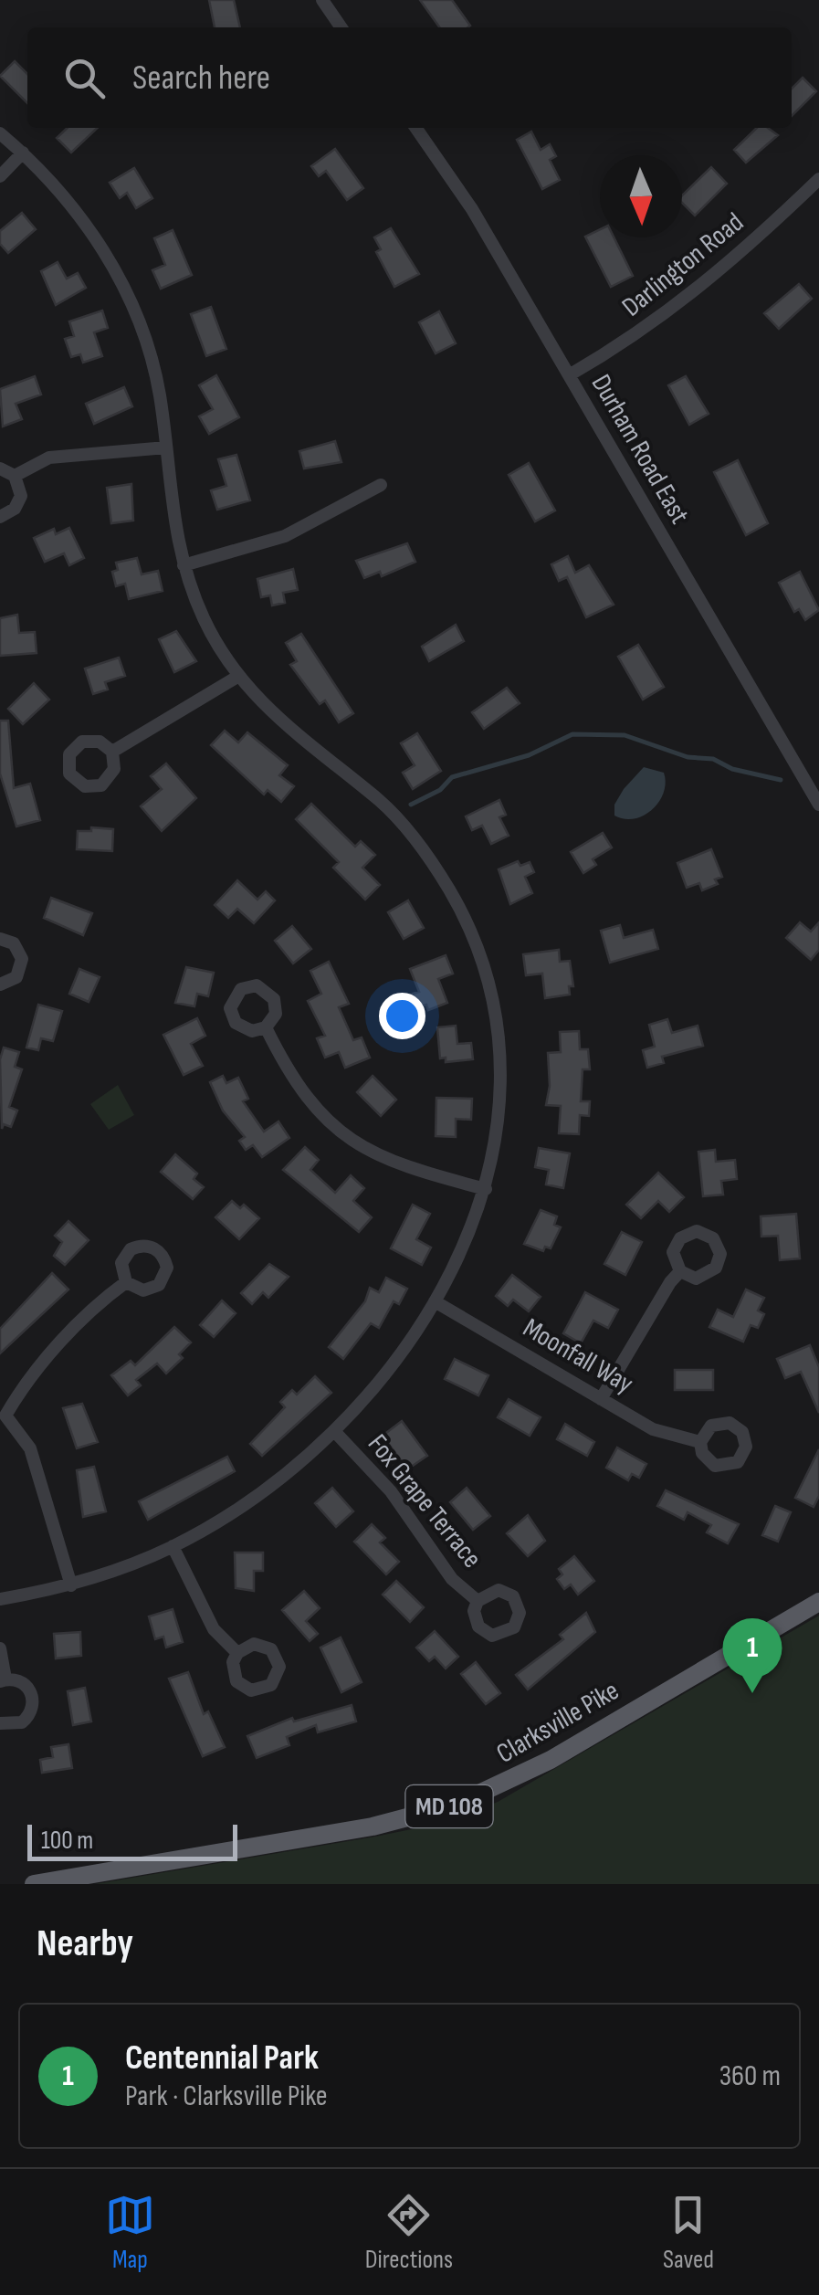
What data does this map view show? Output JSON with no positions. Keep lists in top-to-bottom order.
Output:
{
  "streets": {
    "main road": ["Clarksville Pike", "MD 108"],
    "street": [
      "Darlington Road",
      "Durham Road East",
      "Moonfall Way",
      "Fox Grape Terrace"
    ]
  },
  "crossings": [
    ["Darlington Road", "Durham Road East"]
  ],
  "scale_bar": "100 m",
  "north": "bottom",
  "page": {
    "search": "Search here",
    "pins": "1",
    "scale": "100 m",
    "heading": "Nearby",
    "list": [
      {
        "mark": "1",
        "name": "Centennial Park",
        "note": "Park · Clarksville Pike",
        "value": "360 m"
      }
    ],
    "nav": ["Map", "Directions", "Saved"]
  }
}
